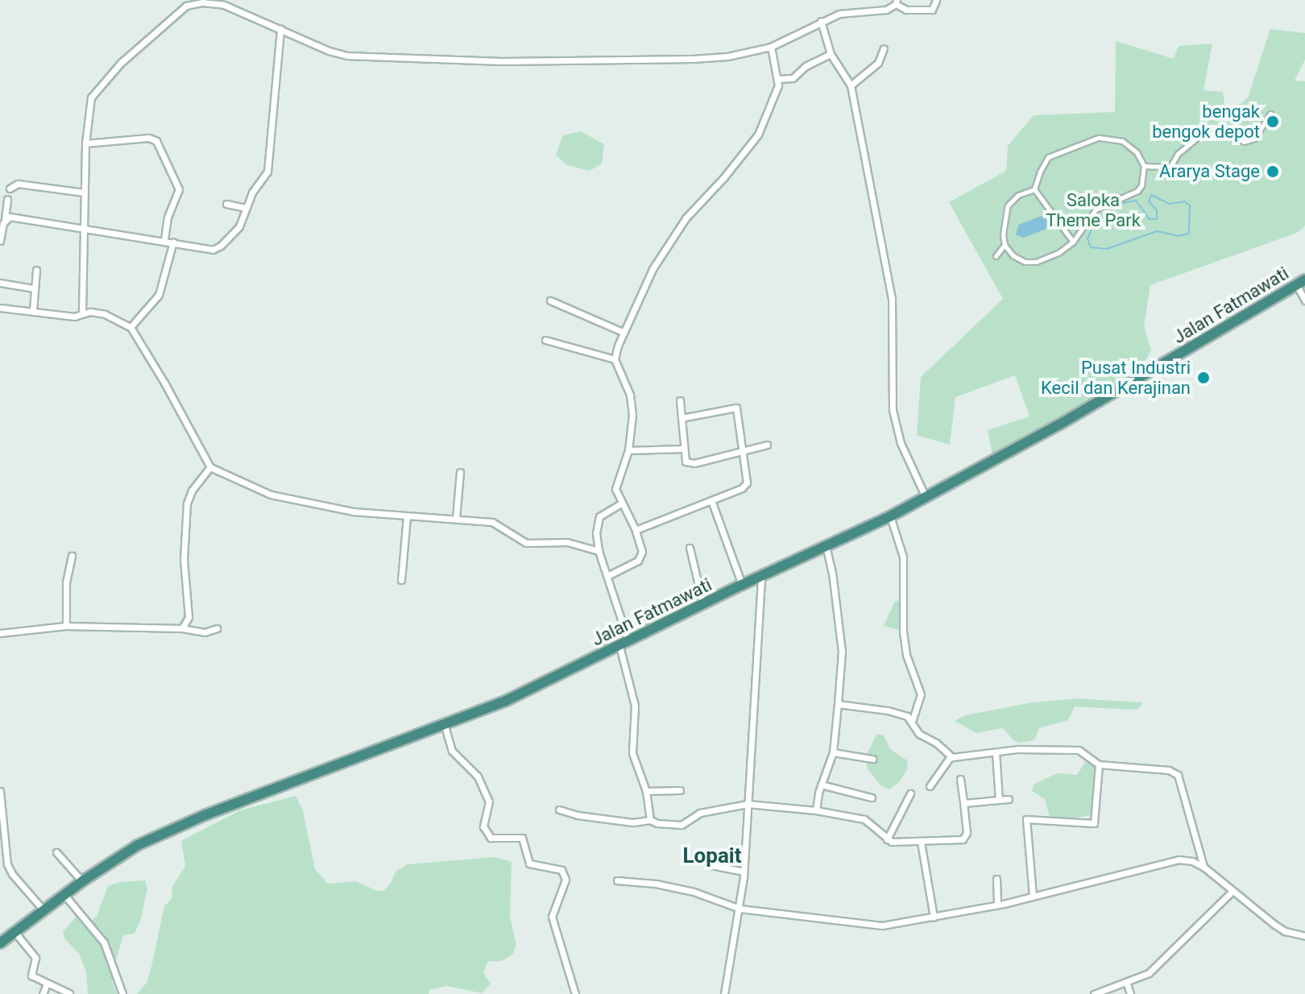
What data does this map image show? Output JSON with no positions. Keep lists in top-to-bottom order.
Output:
{
  "streets": {
    "highway": ["Jalan Fatmawati"]
  },
  "districts": ["Lopait"],
  "parks": ["Saloka Theme Park"],
  "places": ["bengak bengok depot", "Ararya Stage", "Pusat Industri Kecil dan Kerajinan"]
}
